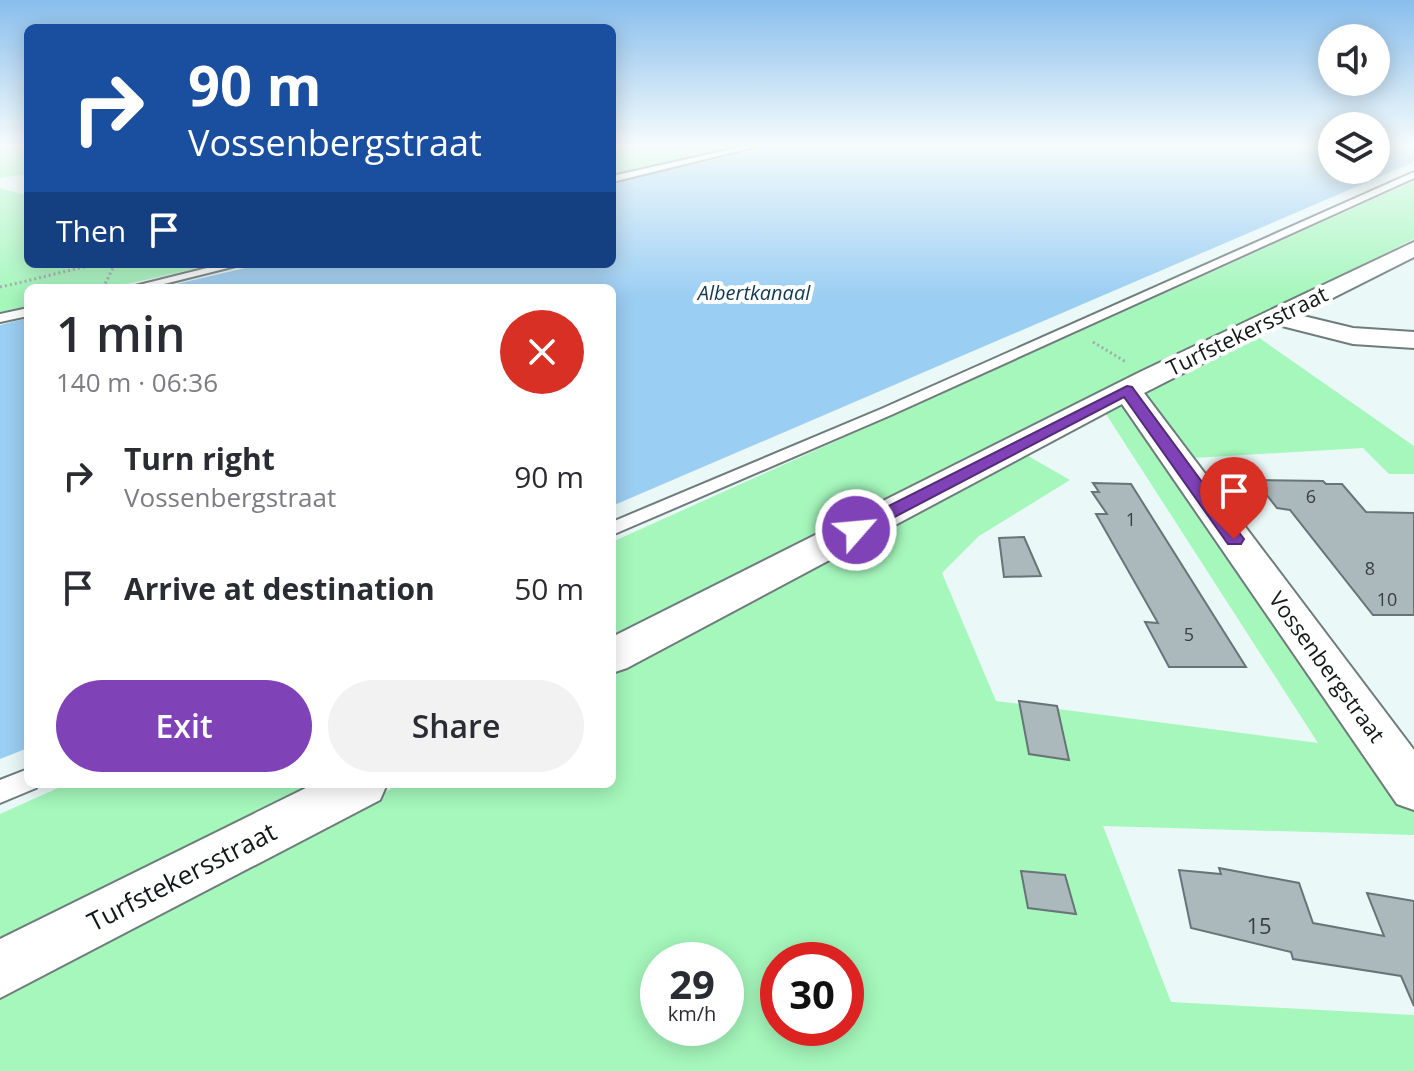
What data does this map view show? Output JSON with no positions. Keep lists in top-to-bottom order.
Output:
{
  "streets": {
    "street": ["Turfstekersstraat", "Vossenbergstraat"]
  },
  "crossings": [
    ["Turfstekersstraat", "Vossenbergstraat"]
  ],
  "water": ["Albertkanaal"],
  "house_numbers": [
    "6",
    "1",
    "8",
    "10",
    "5",
    "15"
  ],
  "page": {
    "turn": ["90 m", "Vossenbergstraat"],
    "then": "Then",
    "heading": ["1 min", "140 m · 06:36"],
    "list": [
      {
        "name": "Turn right",
        "note": "Vossenbergstraat",
        "value": "90 m"
      },
      {
        "name": "Arrive at destination",
        "value": "50 m"
      }
    ],
    "buttons": ["Exit", "Share"],
    "speed": "29 km/h",
    "limit": "30"
  }
}
